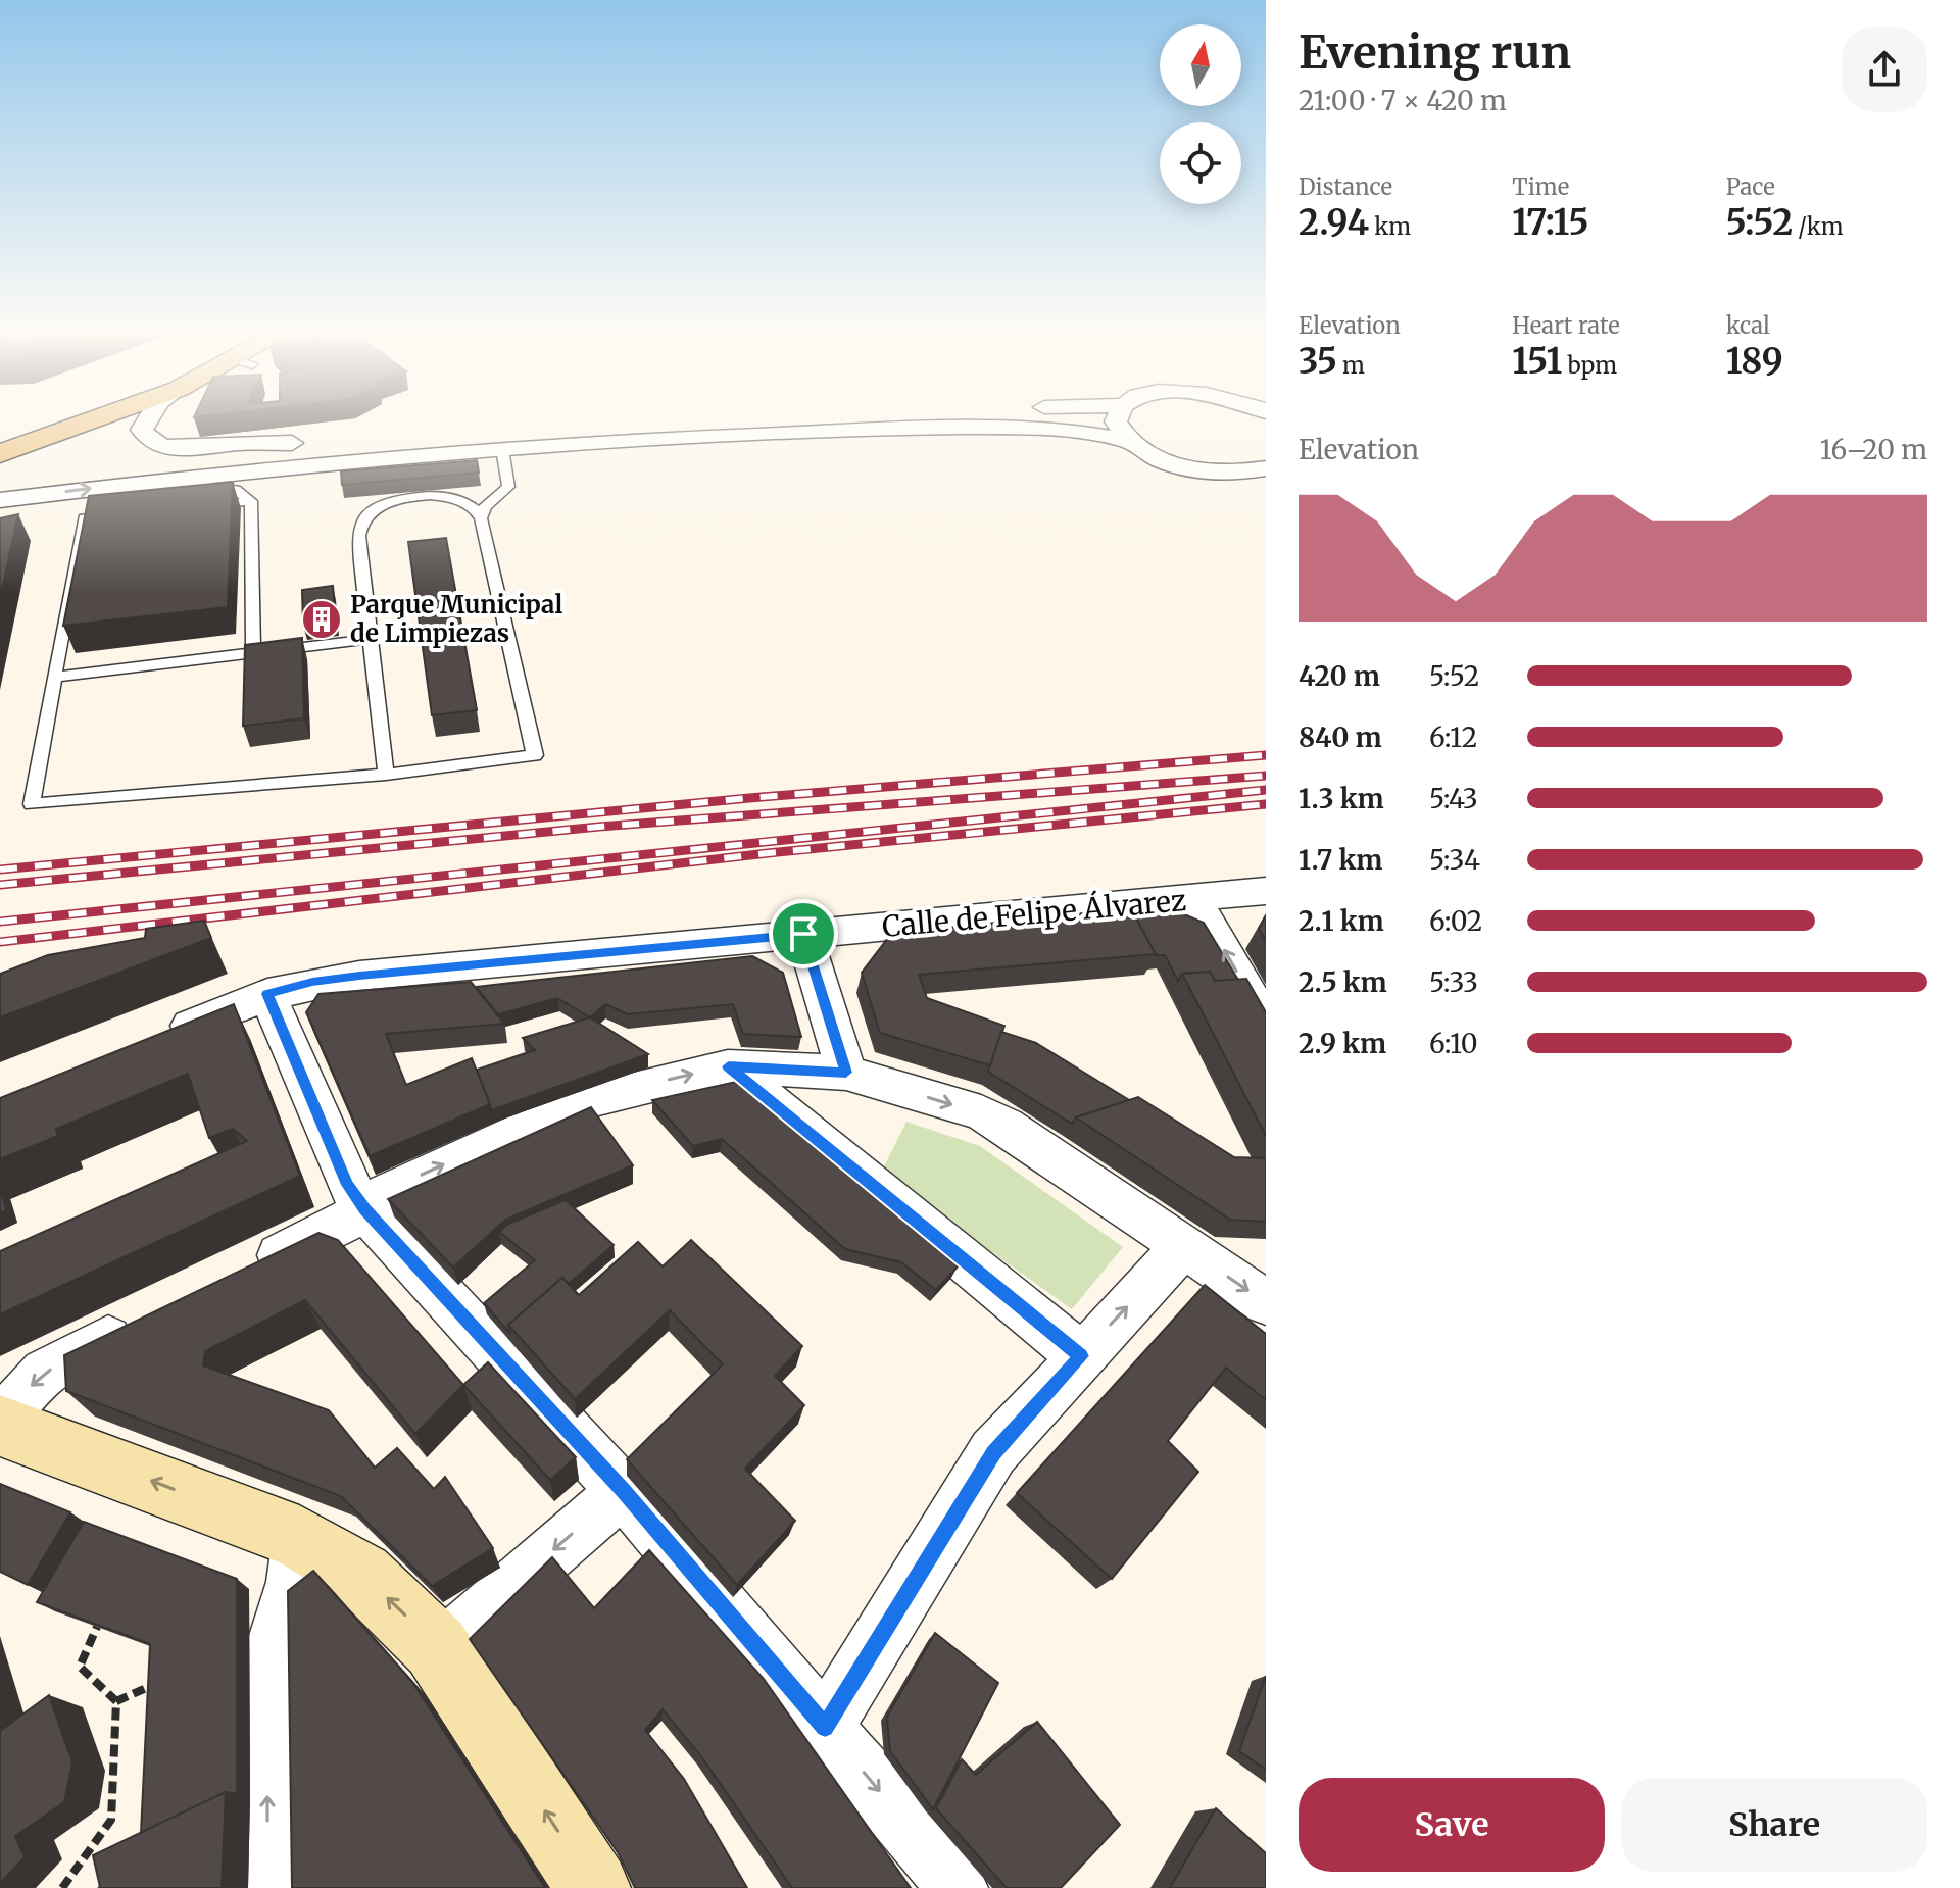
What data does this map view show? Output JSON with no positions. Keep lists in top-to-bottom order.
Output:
{
  "streets": {
    "street": ["Calle de Felipe Álvarez"]
  },
  "places": {
    "building": ["Parque Municipal de Limpiezas"]
  },
  "north": "top",
  "page": {
    "heading": ["Evening run", "21:00 · 7 × 420 m"],
    "stats": [
      ["Distance", "2.94 km"],
      ["Time", "17:15"],
      ["Pace", "5:52 /km"],
      ["Elevation", "35 m"],
      ["Heart rate", "151 bpm"],
      ["kcal", "189"]
    ],
    "chart": ["Elevation", "16–20 m"],
    "list": [
      {
        "name": "420 m",
        "note": "5:52"
      },
      {
        "name": "840 m",
        "note": "6:12"
      },
      {
        "name": "1.3 km",
        "note": "5:43"
      },
      {
        "name": "1.7 km",
        "note": "5:34"
      },
      {
        "name": "2.1 km",
        "note": "6:02"
      },
      {
        "name": "2.5 km",
        "note": "5:33"
      },
      {
        "name": "2.9 km",
        "note": "6:10"
      }
    ],
    "buttons": ["Save", "Share"]
  }
}
